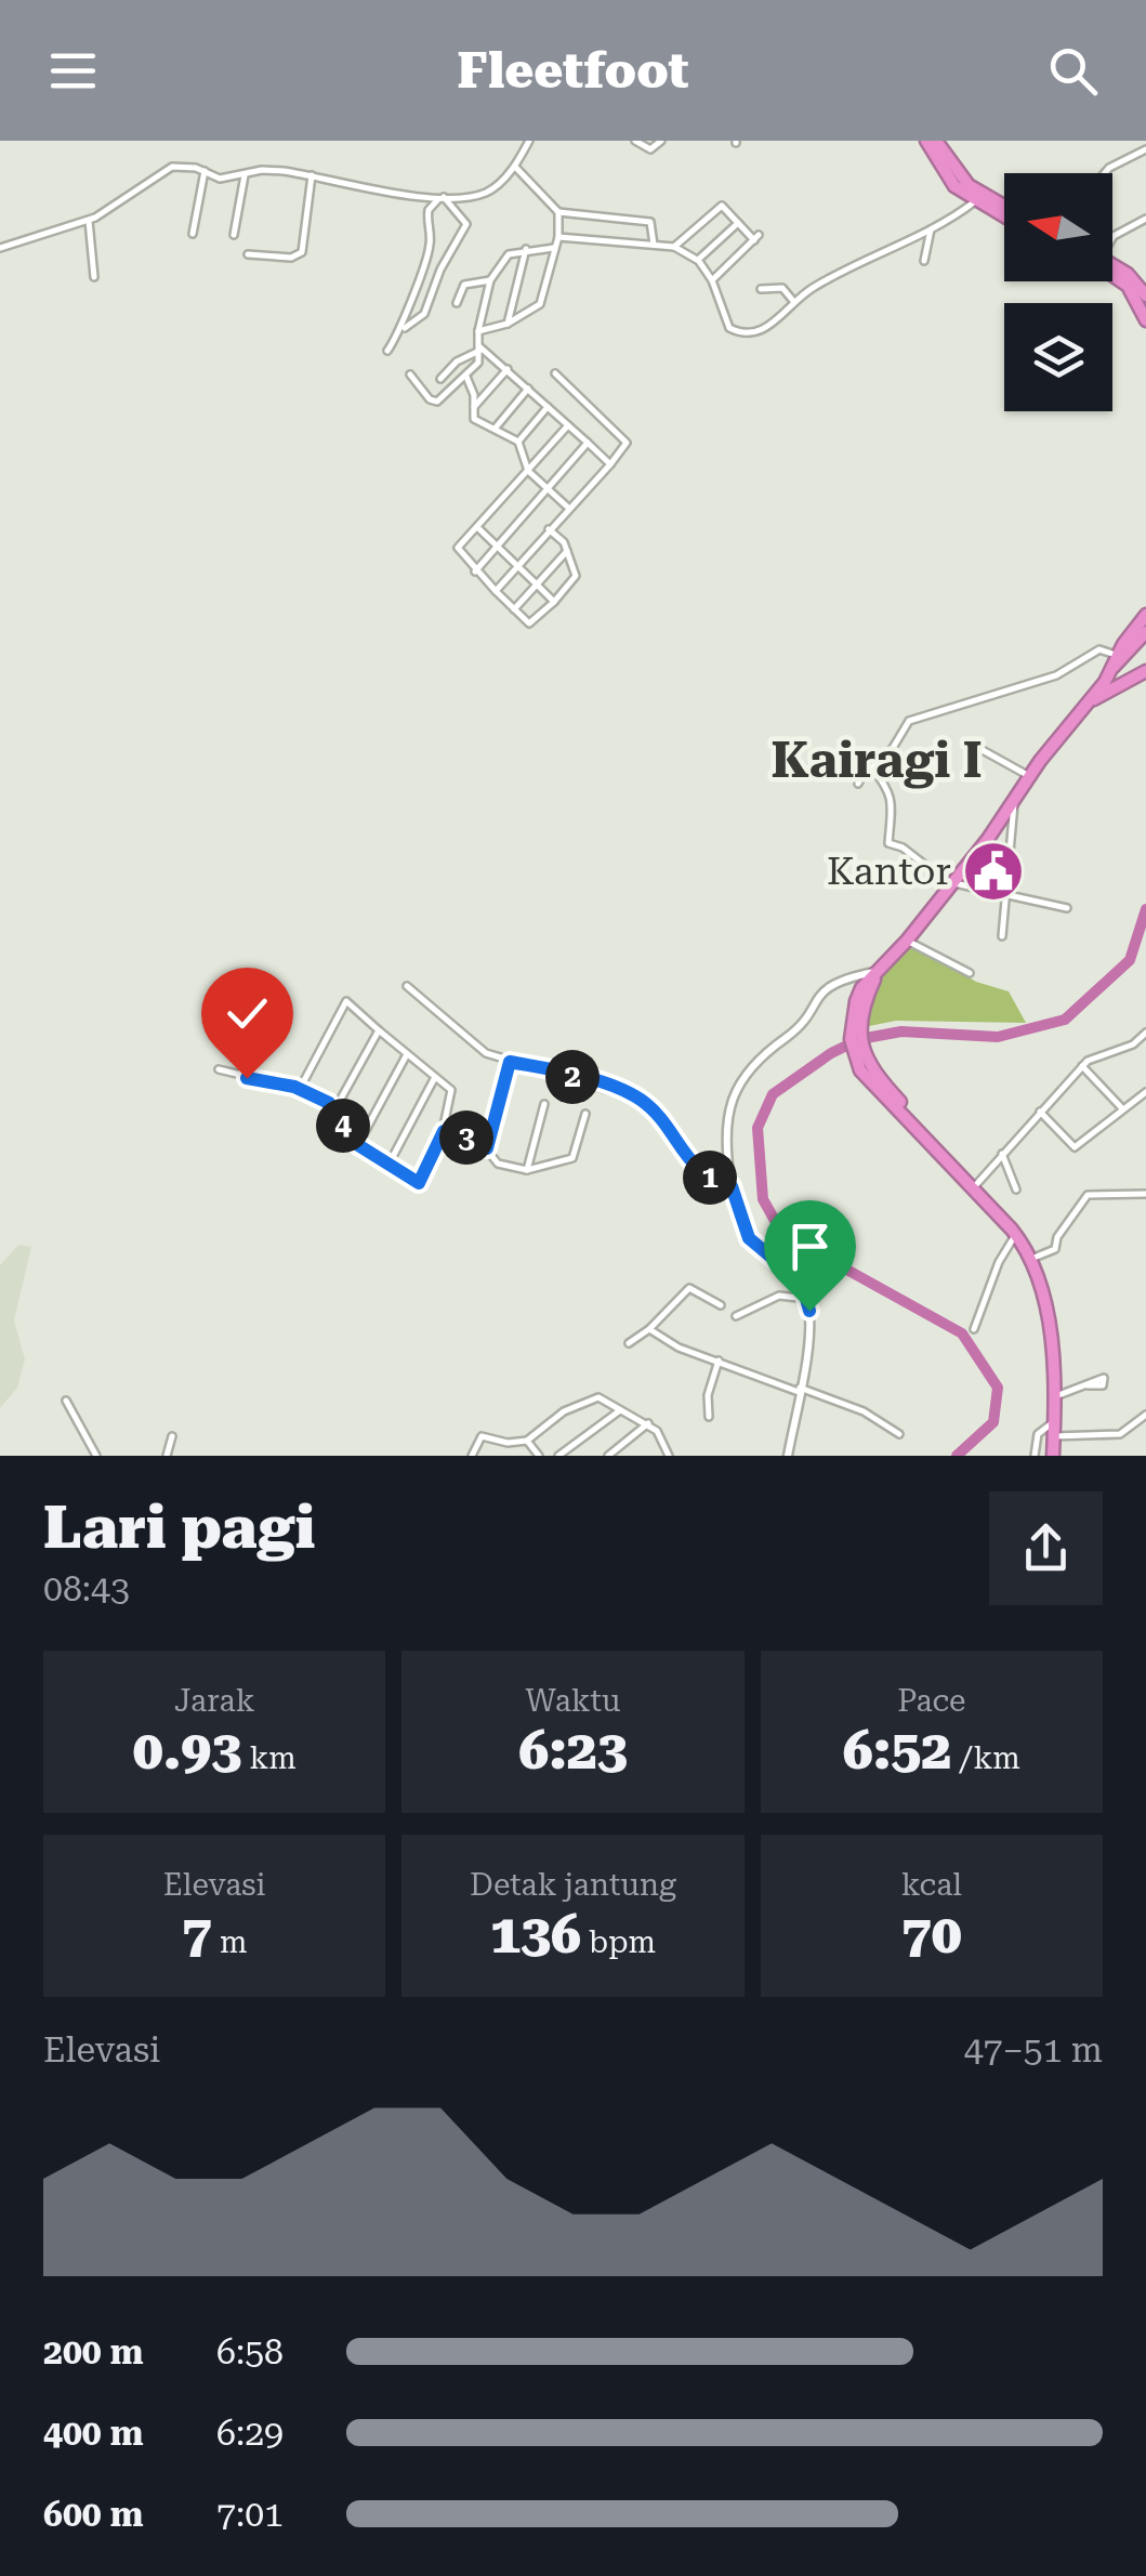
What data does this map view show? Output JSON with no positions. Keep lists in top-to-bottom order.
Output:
{
  "districts": ["Kairagi I"],
  "places": {
    "public building": ["Kantor"]
  },
  "north": "left",
  "page": {
    "header": "Fleetfoot",
    "pins": [
      "2",
      "4",
      "3",
      "1"
    ],
    "heading": ["Lari pagi", "08:43"],
    "stats": [
      ["Jarak", "0.93 km"],
      ["Waktu", "6:23"],
      ["Pace", "6:52 /km"],
      ["Elevasi", "7 m"],
      ["Detak jantung", "136 bpm"],
      ["kcal", "70"]
    ],
    "chart": ["Elevasi", "47–51 m"],
    "list": [
      {
        "name": "200 m",
        "note": "6:58"
      },
      {
        "name": "400 m",
        "note": "6:29"
      },
      {
        "name": "600 m",
        "note": "7:01"
      }
    ]
  }
}
